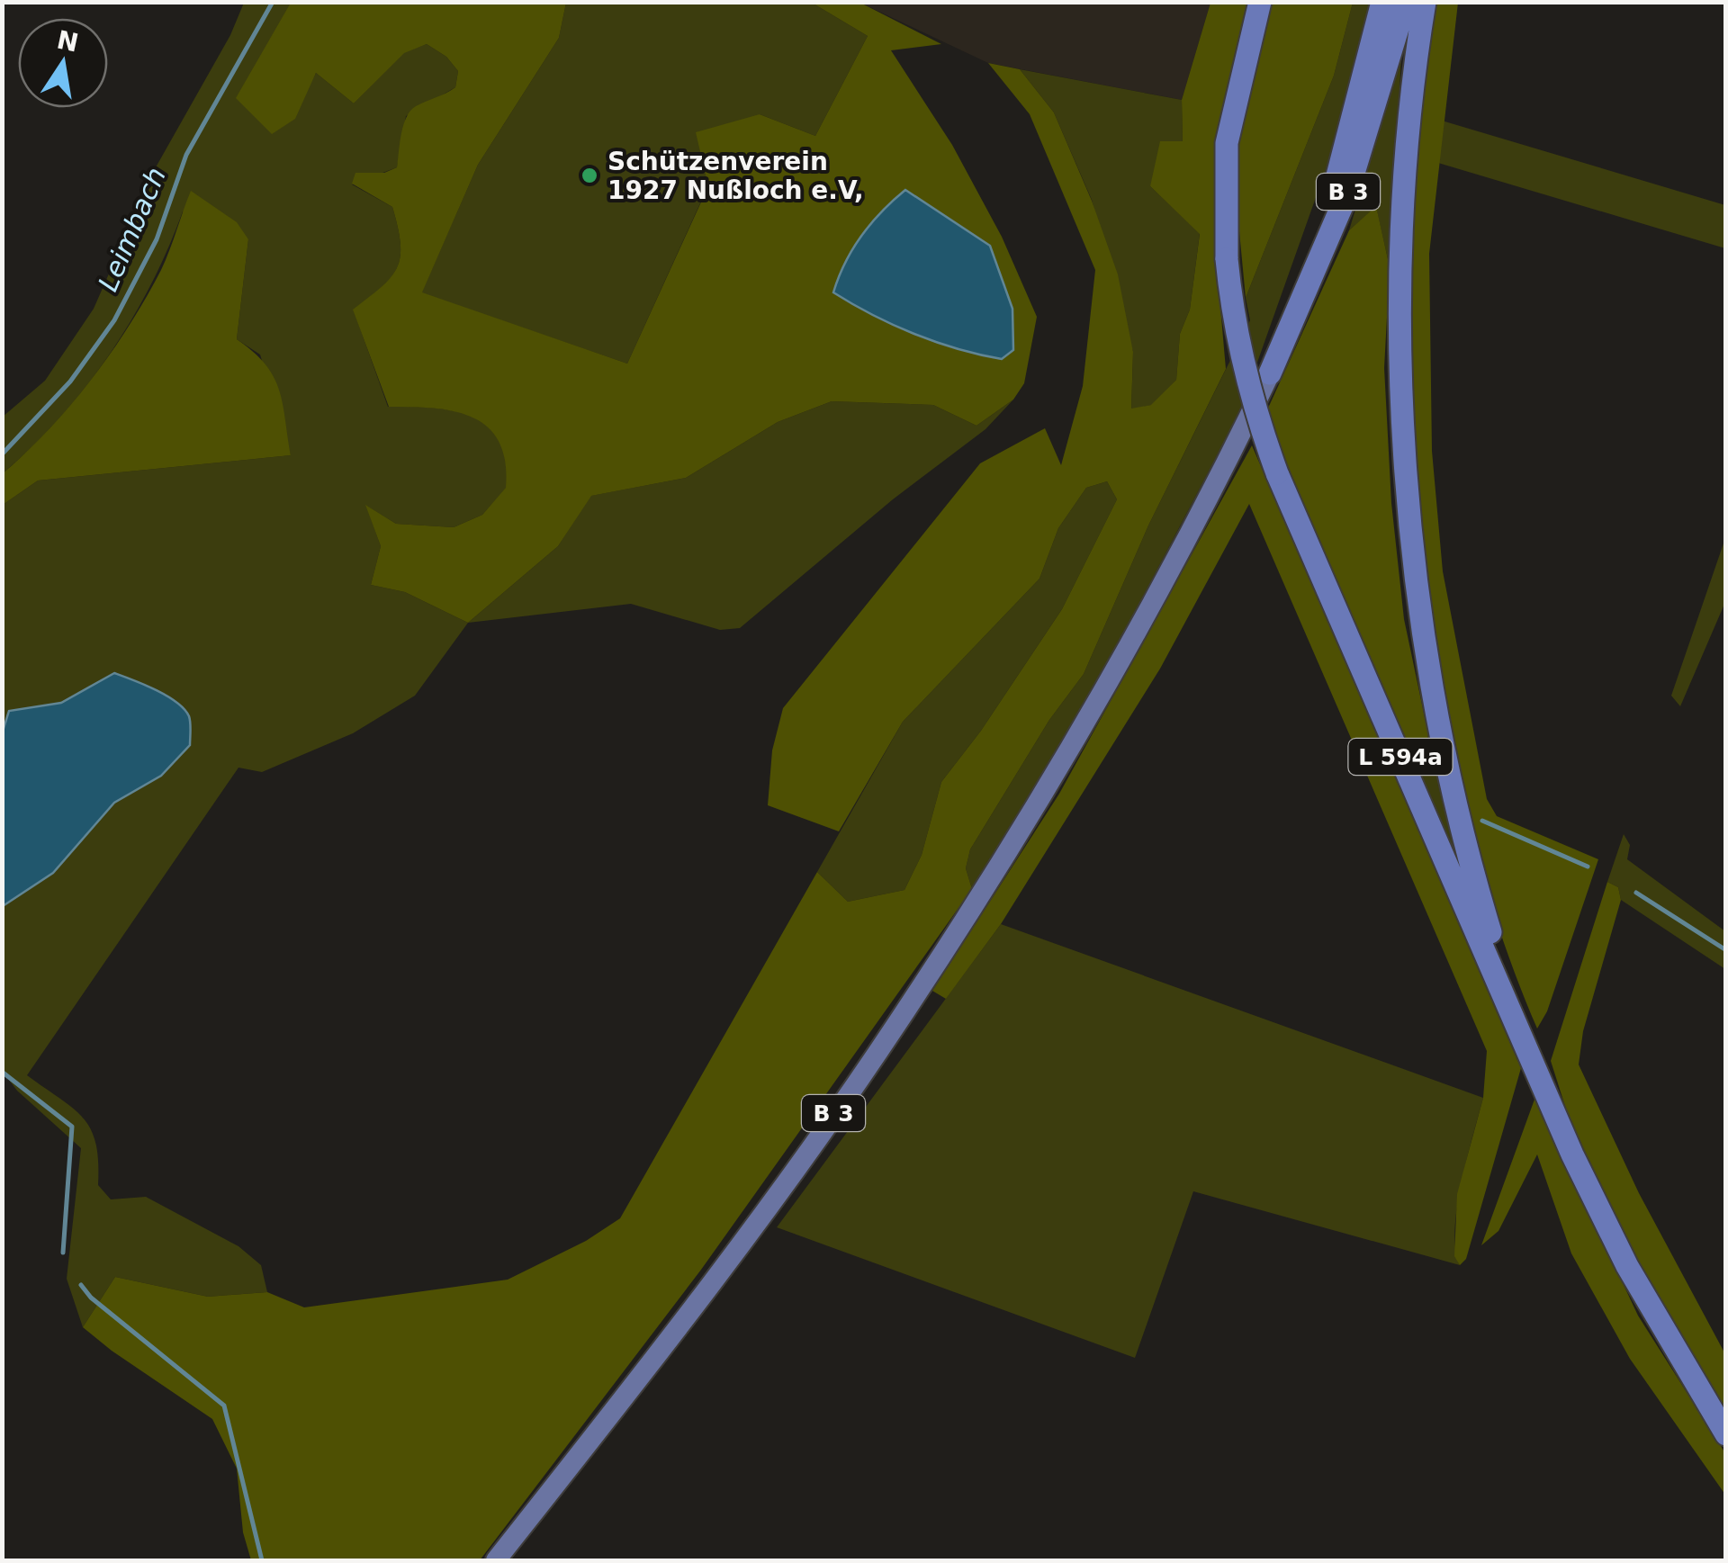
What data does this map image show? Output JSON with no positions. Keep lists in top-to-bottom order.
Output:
{
  "streets": {
    "highway": ["B 3", "L 594a"]
  },
  "water": ["Leimbach"],
  "places": ["Schützenverein 1927 Nußloch e.V,"],
  "north": "top"
}
